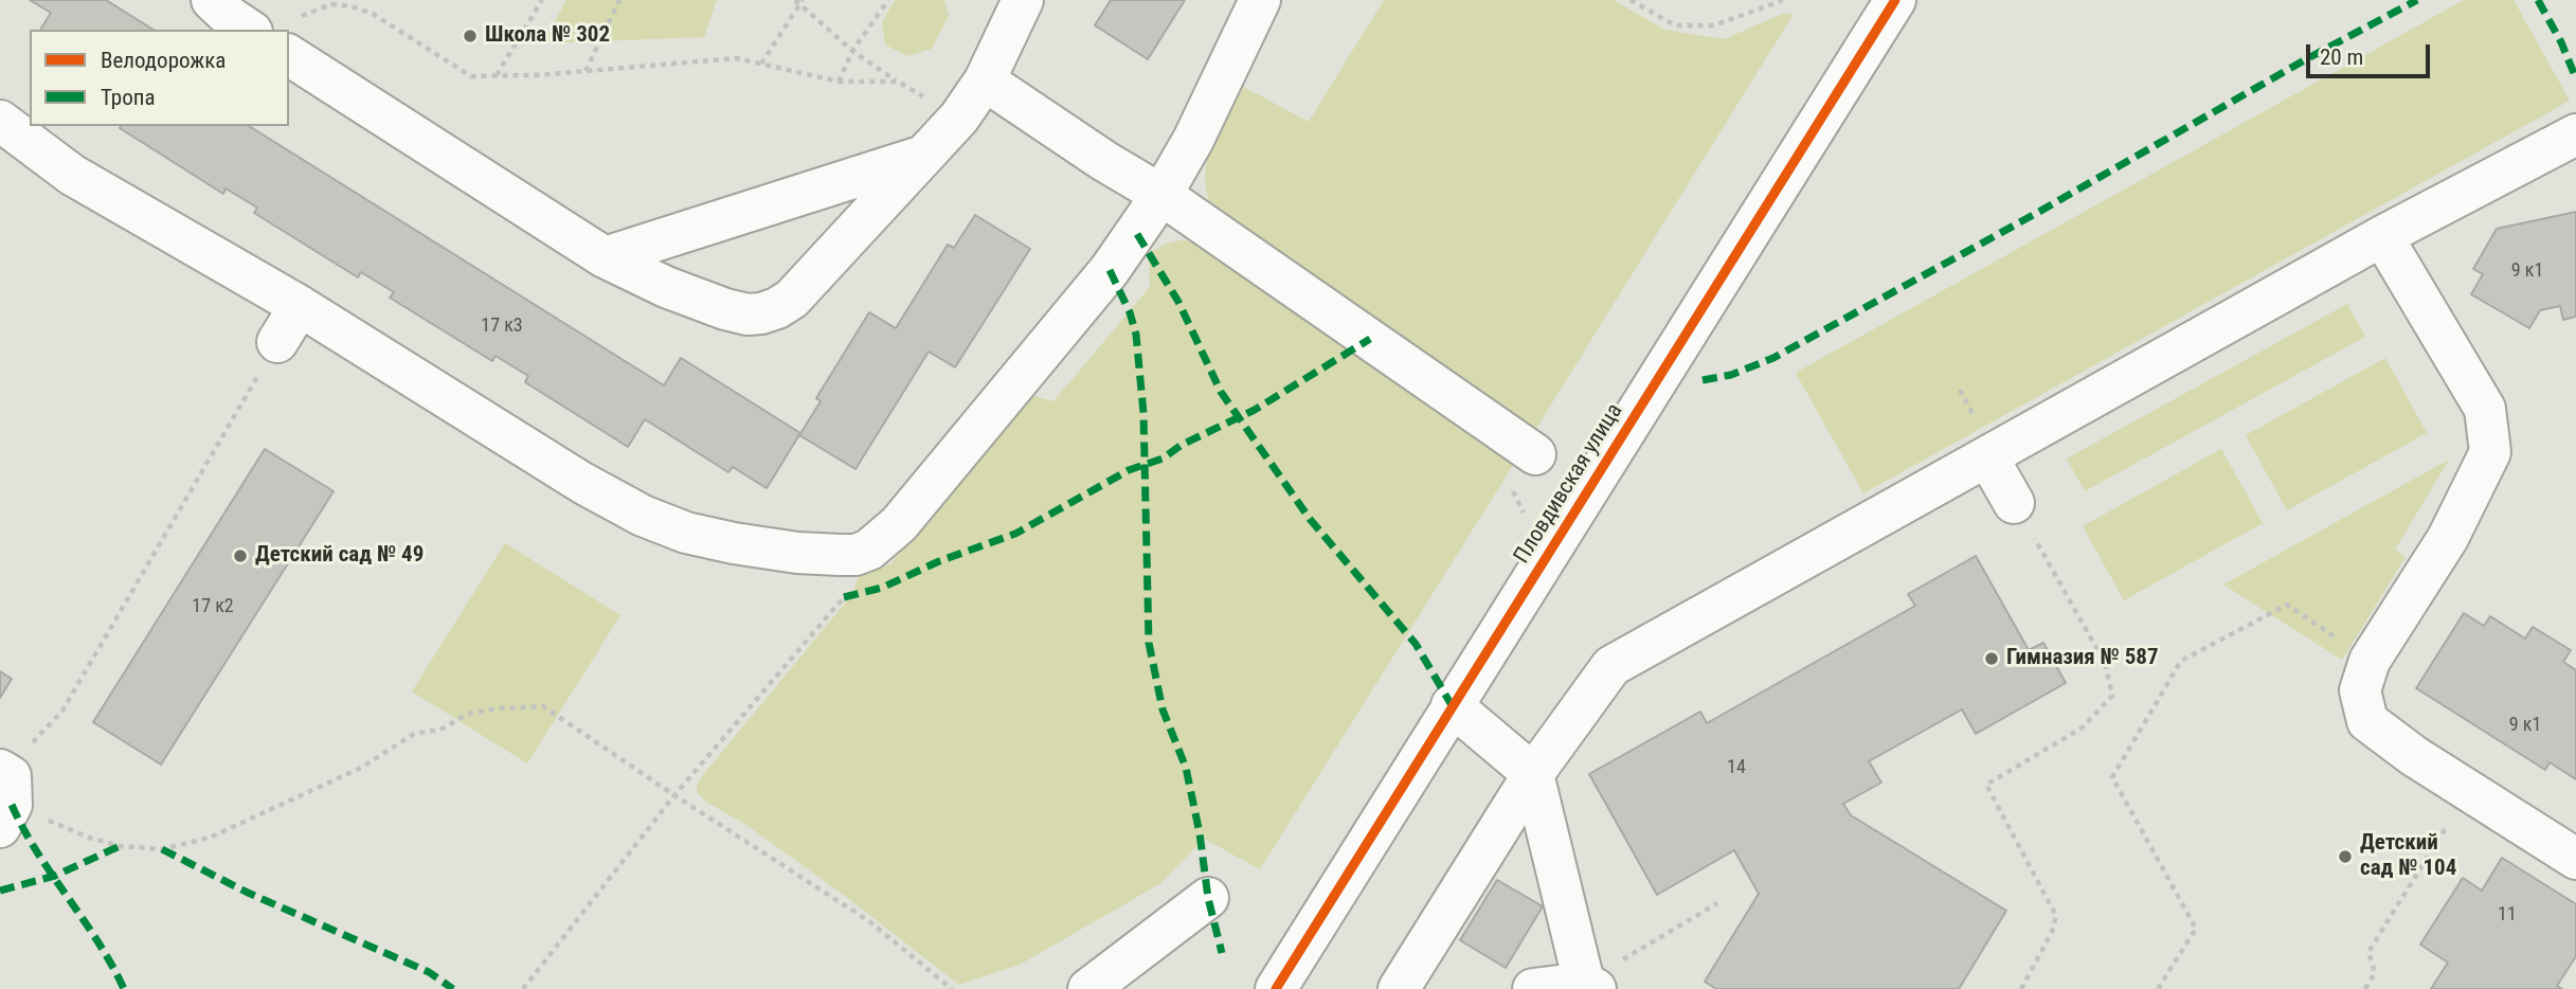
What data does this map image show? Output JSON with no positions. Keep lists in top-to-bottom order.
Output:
{
  "streets": {
    "street": ["Пловдивская улица"]
  },
  "places": [
    "Школа № 302",
    "Детский сад № 49",
    "Гимназия № 587",
    "Детский сад № 104"
  ],
  "house_numbers": [
    "9 к1",
    "17 к3",
    "17 к2",
    "9 к1",
    "14",
    "11"
  ],
  "legend": ["Велодорожка", "Тропа"],
  "scale_bar": "20 m"
}
